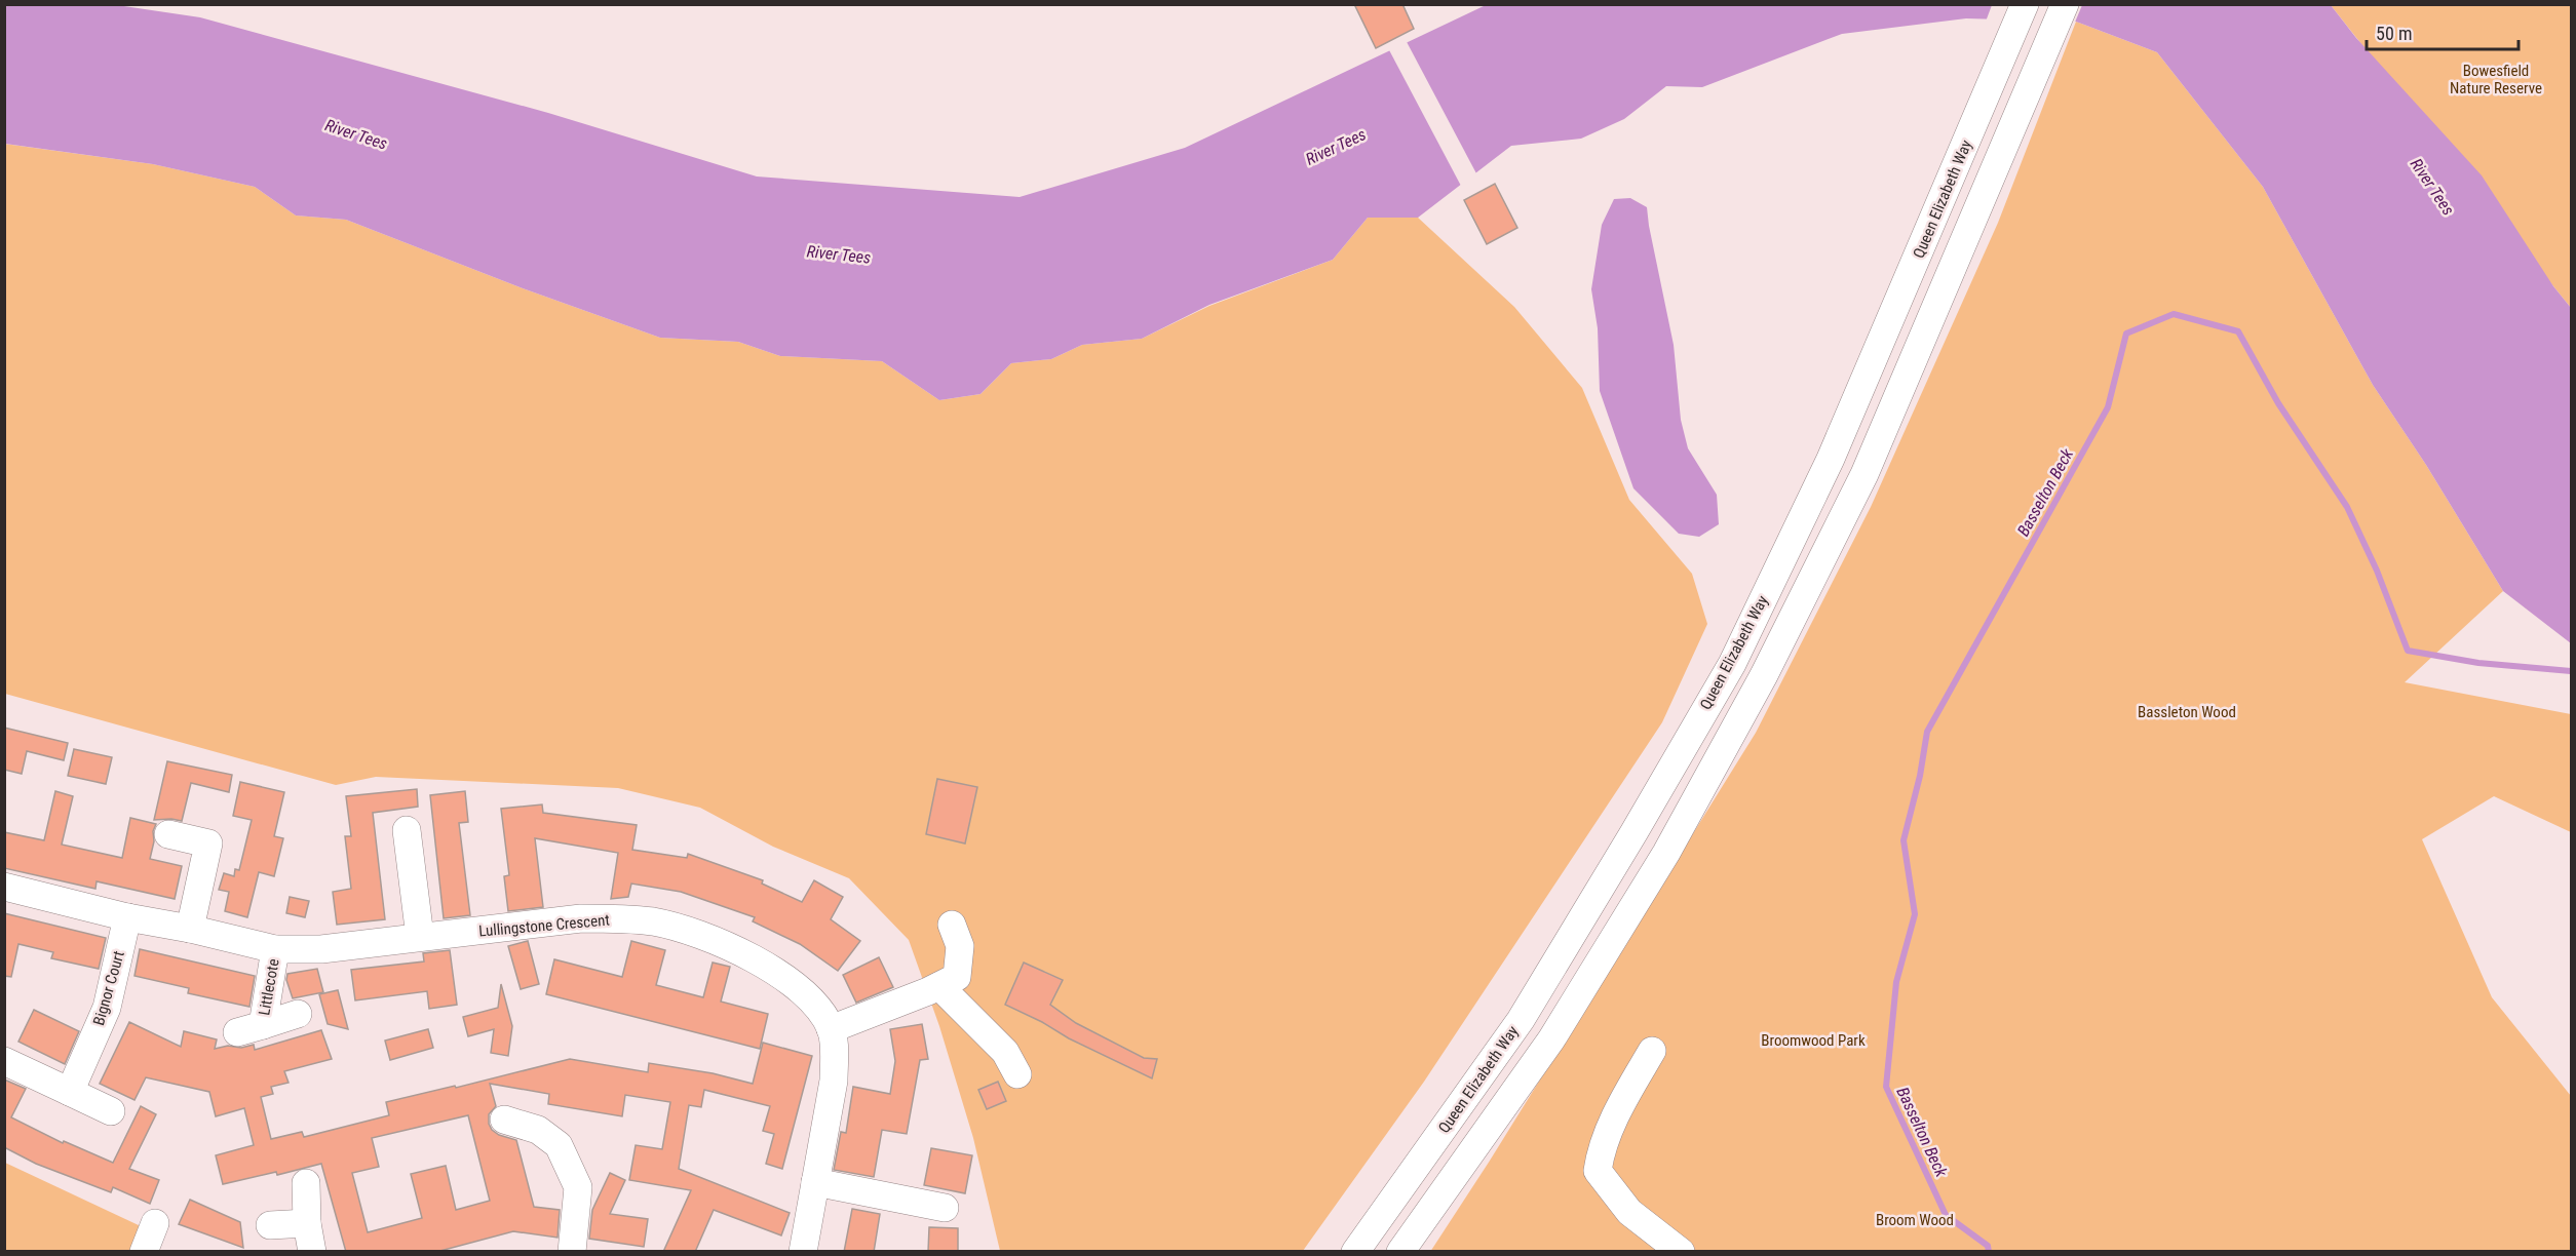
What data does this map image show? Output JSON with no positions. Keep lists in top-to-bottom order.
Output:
{
  "streets": {
    "street": [
      "Queen Elizabeth Way",
      "Lullingstone Crescent",
      "Littlecote",
      "Bignor Court"
    ]
  },
  "crossings": [
    ["Lullingstone Crescent", "Littlecote"],
    ["Lullingstone Crescent", "Bignor Court"]
  ],
  "water": ["River Tees", "Basselton Beck"],
  "parks": [
    "Bowesfield Nature Reserve",
    "Bassleton Wood",
    "Broomwood Park",
    "Broom Wood"
  ],
  "scale_bar": "50 m"
}
